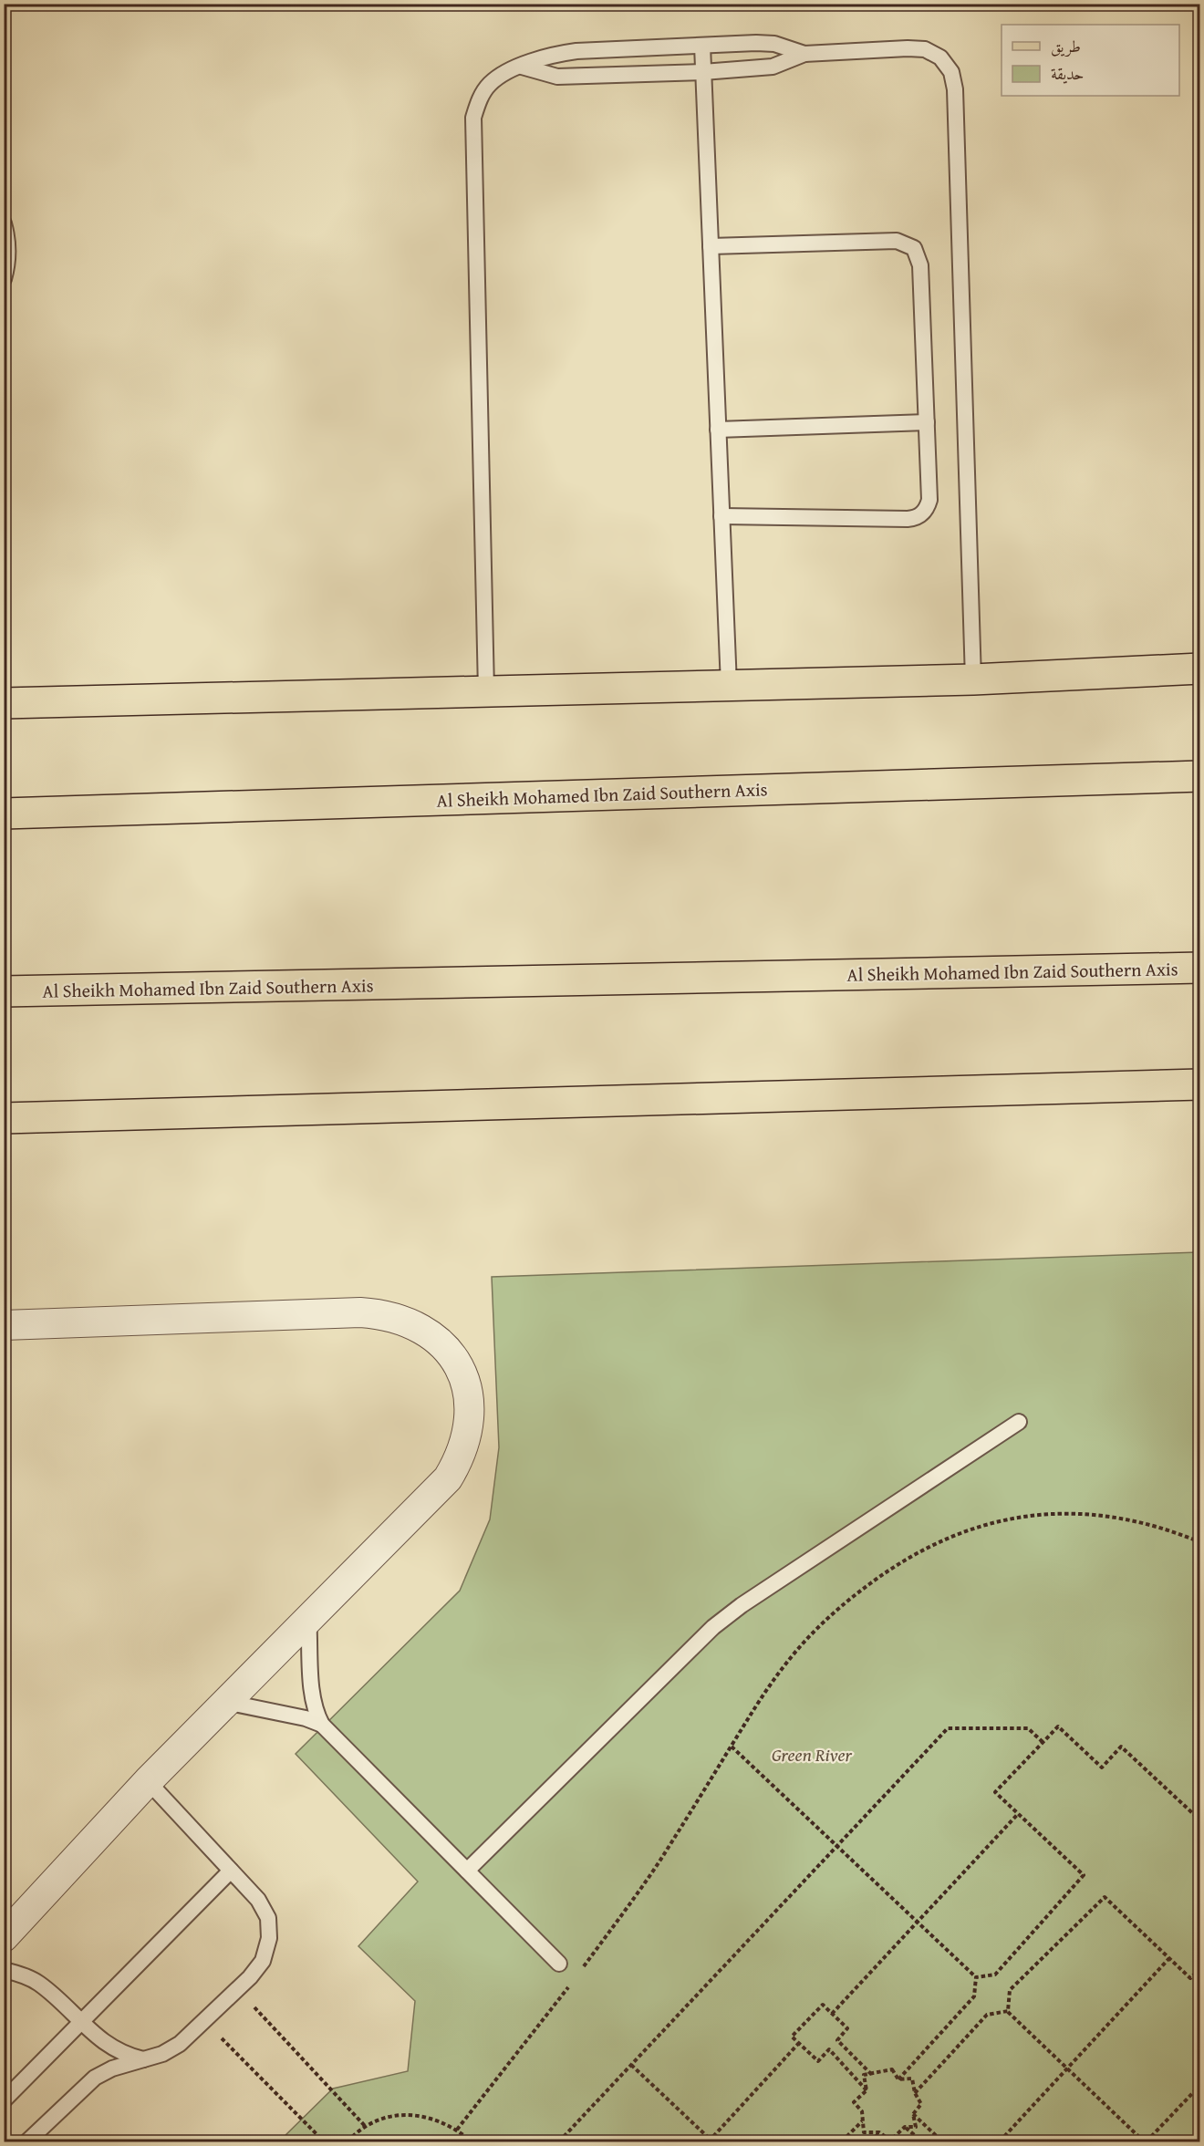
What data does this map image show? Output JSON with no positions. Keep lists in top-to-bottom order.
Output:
{
  "streets": {
    "main road": ["Al Sheikh Mohamed Ibn Zaid Southern Axis"]
  },
  "parks": ["Green River"],
  "legend": ["طريق", "حديقة"]
}
